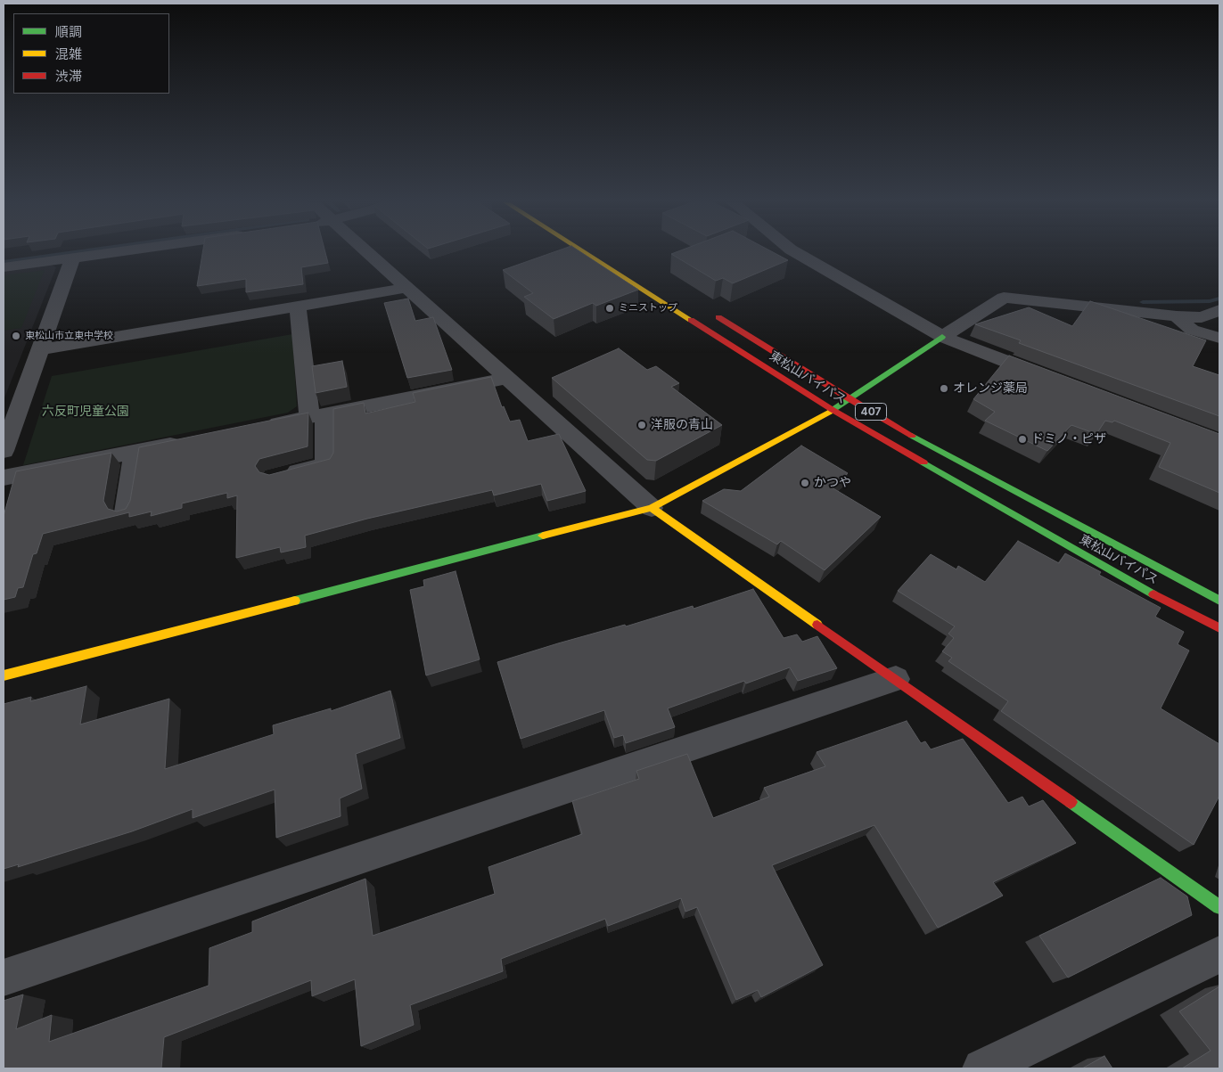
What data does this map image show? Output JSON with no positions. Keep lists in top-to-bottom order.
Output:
{
  "streets": {
    "main road": ["東松山バイパス", "407"]
  },
  "parks": ["六反町児童公園"],
  "places": [
    "ミニストップ",
    "東松山市立東中学校",
    "オレンジ薬局",
    "洋服の青山",
    "ドミノ・ピザ",
    "かつや"
  ],
  "legend": ["順調", "混雑", "渋滞"]
}
